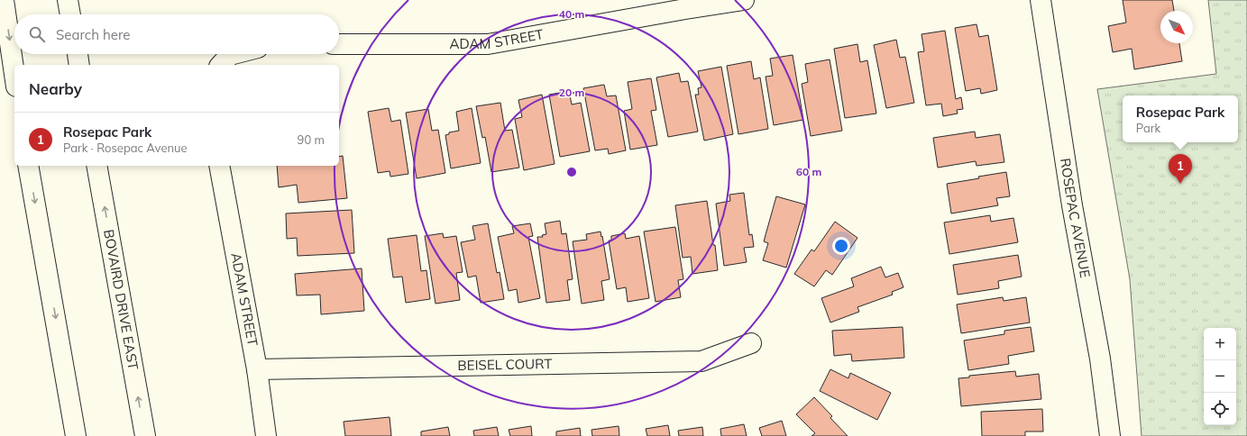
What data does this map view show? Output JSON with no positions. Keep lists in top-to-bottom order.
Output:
{
  "streets": {
    "street": [
      "ADAM STREET",
      "ROSEPAC AVENUE",
      "BOVAIRD DRIVE EAST",
      "BEISEL COURT"
    ]
  },
  "crossings": [
    ["ADAM STREET", "BEISEL COURT"]
  ],
  "north": "bottom right",
  "page": {
    "search": "Search here",
    "heading": "Nearby",
    "popup": ["Rosepac Park", "Park"],
    "list": [
      {
        "mark": "1",
        "name": "Rosepac Park",
        "note": "Park · Rosepac Avenue",
        "value": "90 m"
      }
    ],
    "pins": "1",
    "map_buttons": ["+", "−"]
  },
  "rings": ["40 m", "20 m", "60 m"]
}
